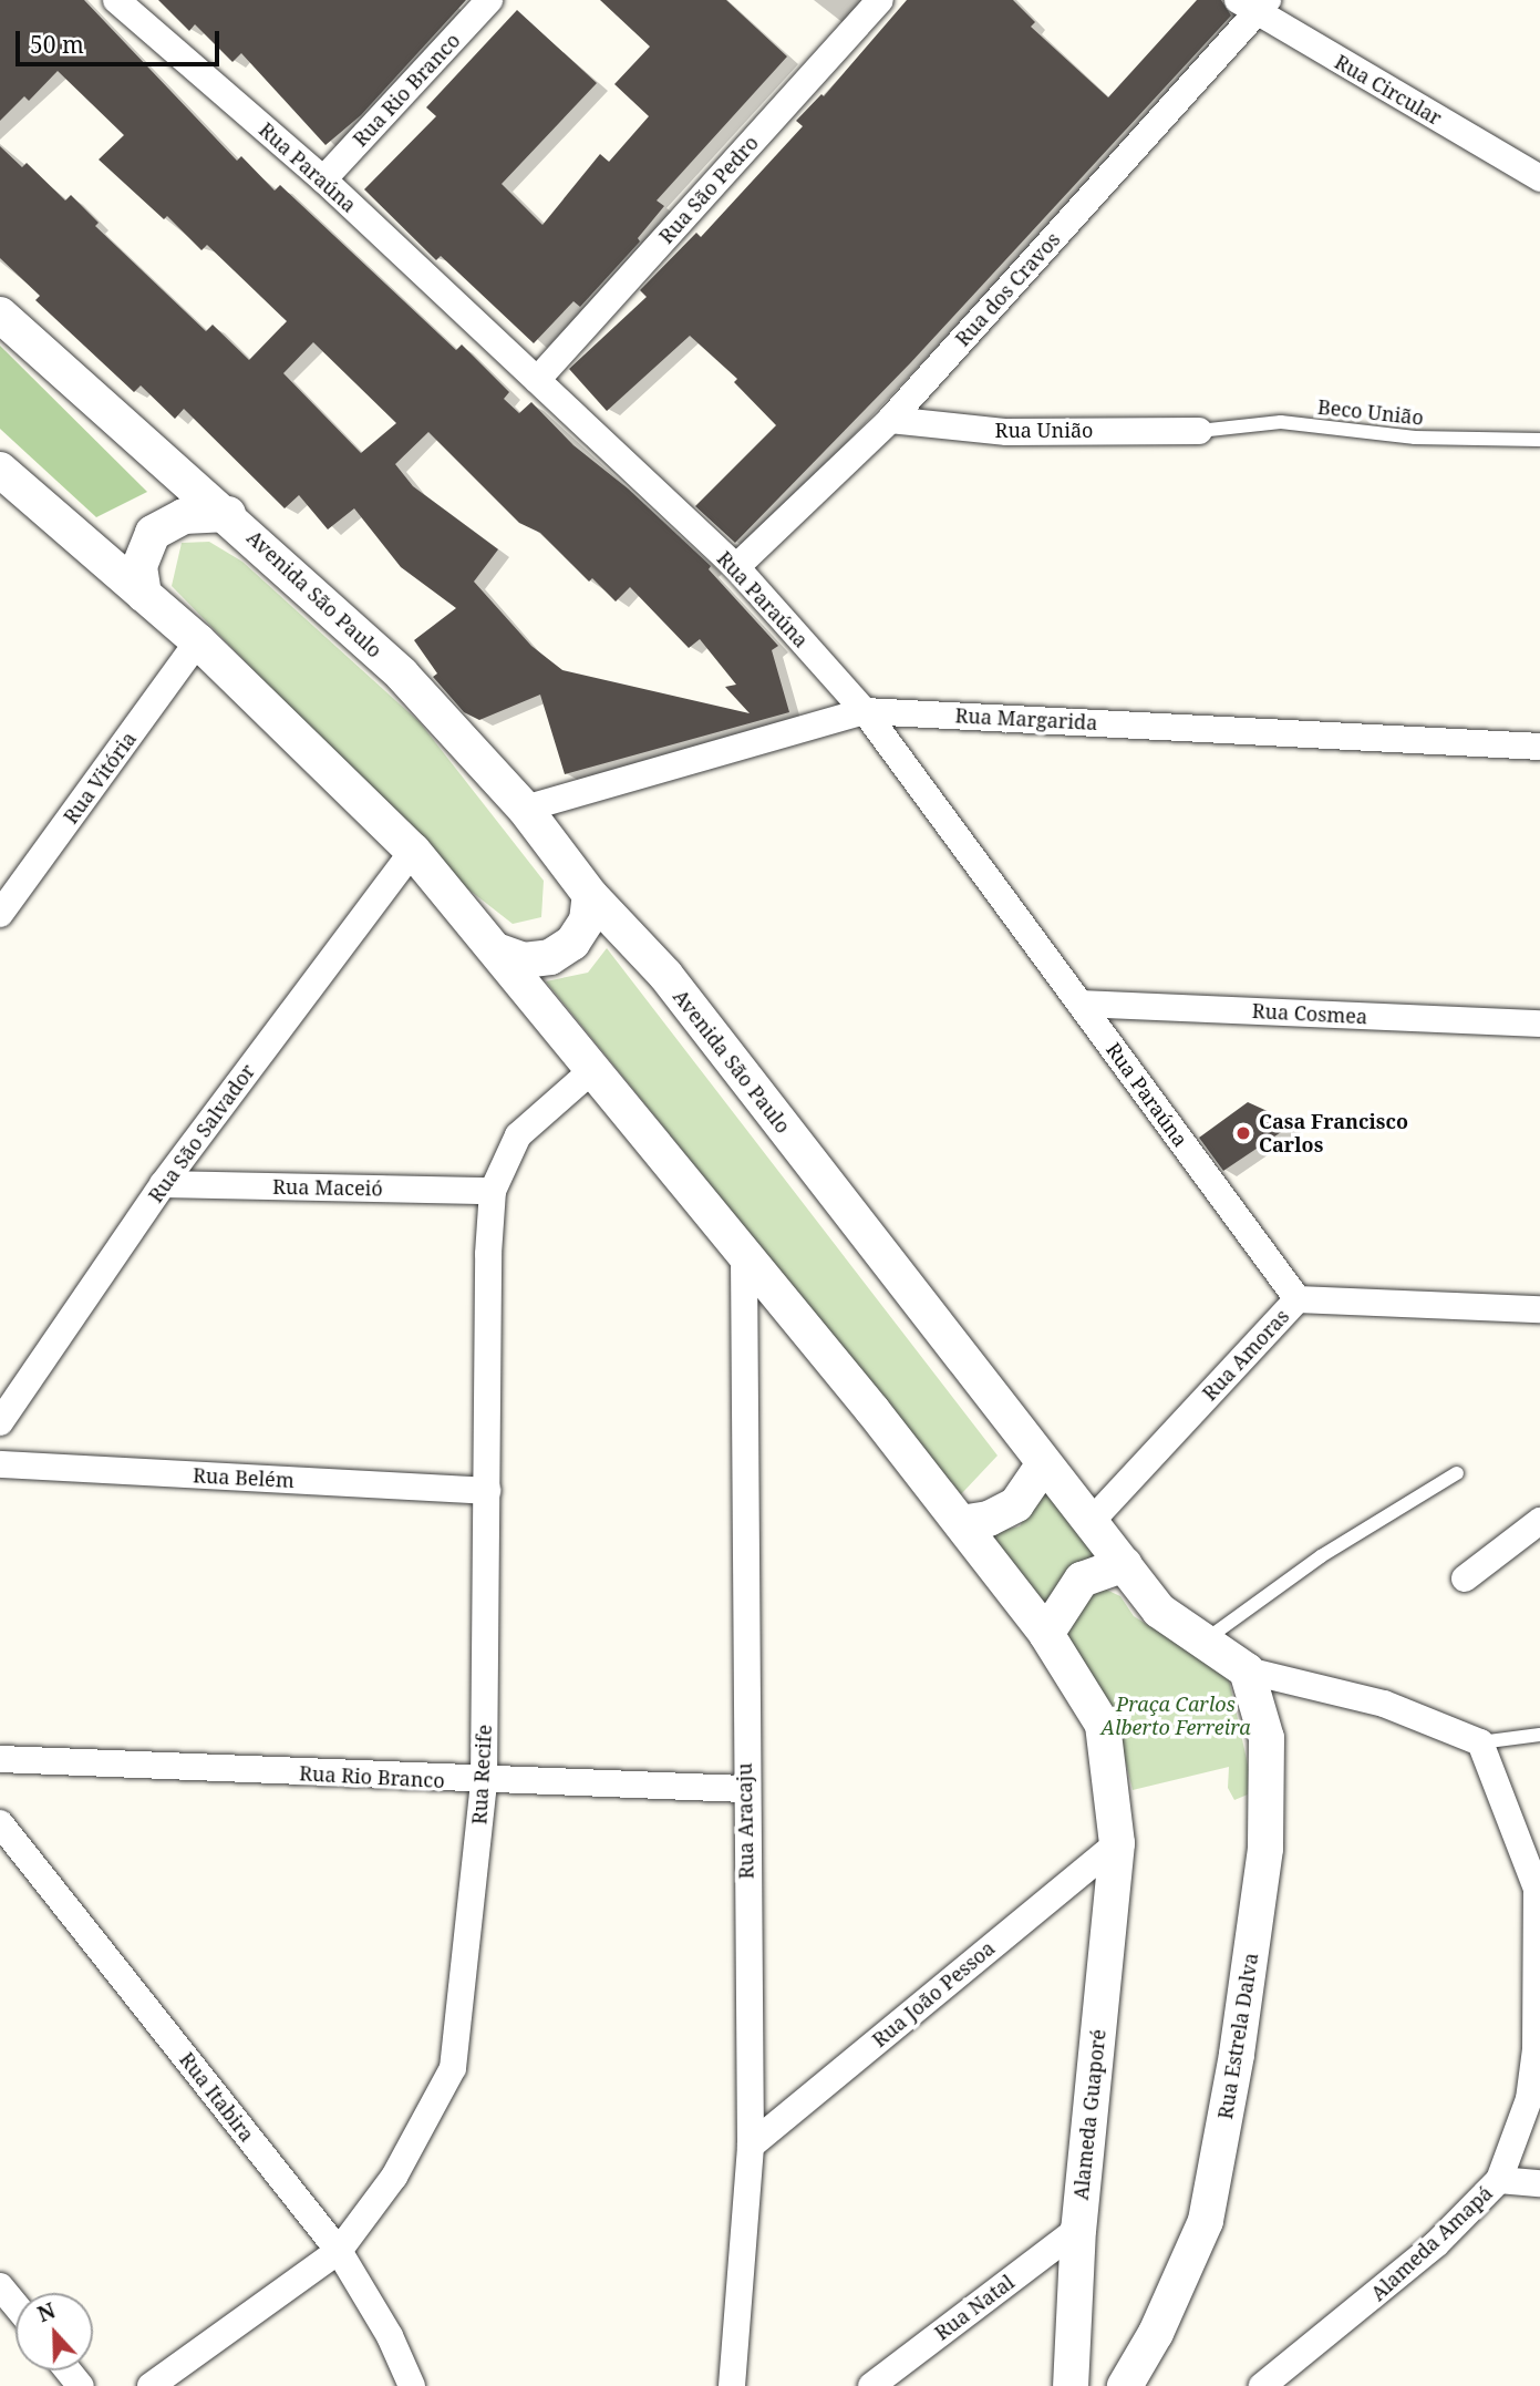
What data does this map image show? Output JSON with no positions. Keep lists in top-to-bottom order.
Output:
{
  "streets": {
    "street": [
      "Rua Rio Branco",
      "Rua Circular",
      "Rua Paraúna",
      "Rua São Pedro",
      "Rua dos Cravos",
      "Rua União",
      "Avenida São Paulo",
      "Rua Margarida",
      "Rua Vitória",
      "Rua Cosmea",
      "Rua São Salvador",
      "Rua Maceió",
      "Rua Amoras",
      "Rua Belém",
      "Rua Recife",
      "Rua Aracaju",
      "Rua João Pessoa",
      "Rua Estrela Dalva",
      "Rua Itabira",
      "Alameda Guaporé",
      "Alameda Amapá",
      "Rua Natal"
    ],
    "lane": ["Beco União"]
  },
  "crossings": [
    ["Rua Rio Branco", "Rua Paraúna"],
    ["Rua Rio Branco", "Rua Recife"],
    ["Rua Rio Branco", "Rua Aracaju"],
    ["Rua Circular", "Rua dos Cravos"],
    ["Rua Paraúna", "Rua São Pedro"],
    ["Rua Paraúna", "Rua dos Cravos"],
    ["Rua Paraúna", "Rua Margarida"],
    ["Rua Paraúna", "Rua Cosmea"],
    ["Rua Paraúna", "Rua Amoras"],
    ["Rua dos Cravos", "Rua União"],
    ["Beco União", "Rua União"],
    ["Avenida São Paulo", "Rua Margarida"],
    ["Avenida São Paulo", "Rua Amoras"],
    ["Avenida São Paulo", "Rua Estrela Dalva"],
    ["Avenida São Paulo", "Alameda Amapá"],
    ["Rua São Salvador", "Rua Maceió"],
    ["Rua Maceió", "Rua Recife"],
    ["Rua Belém", "Rua Recife"],
    ["Rua Recife", "Rua Itabira"],
    ["Rua Aracaju", "Rua João Pessoa"],
    ["Rua João Pessoa", "Alameda Guaporé"],
    ["Alameda Guaporé", "Rua Natal"]
  ],
  "parks": ["Praça Carlos Alberto Ferreira"],
  "places": ["Casa Francisco Carlos"],
  "scale_bar": "50 m",
  "north": "top"
}
